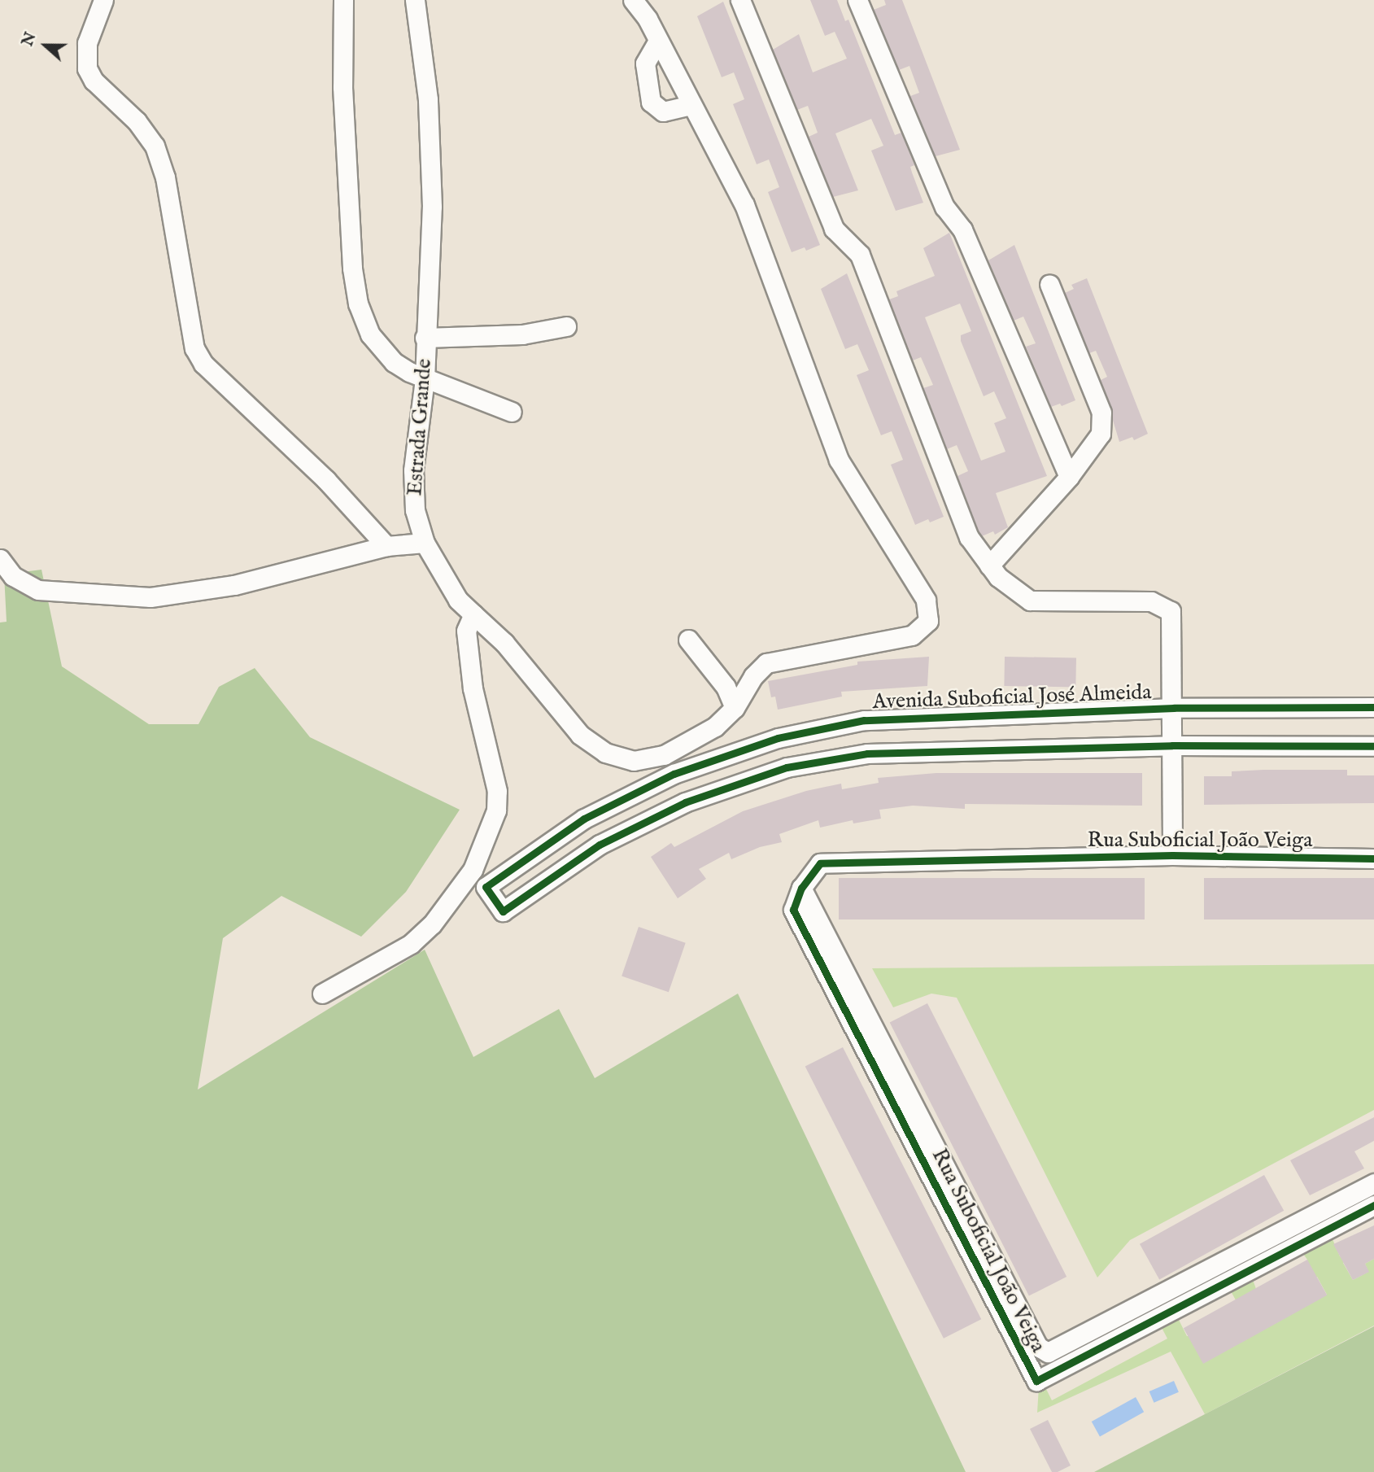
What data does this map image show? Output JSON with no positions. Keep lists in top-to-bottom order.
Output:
{
  "streets": {
    "street": ["Estrada Grande", "Avenida Suboficial José Almeida", "Rua Suboficial João Veiga"]
  },
  "north": "left"
}
